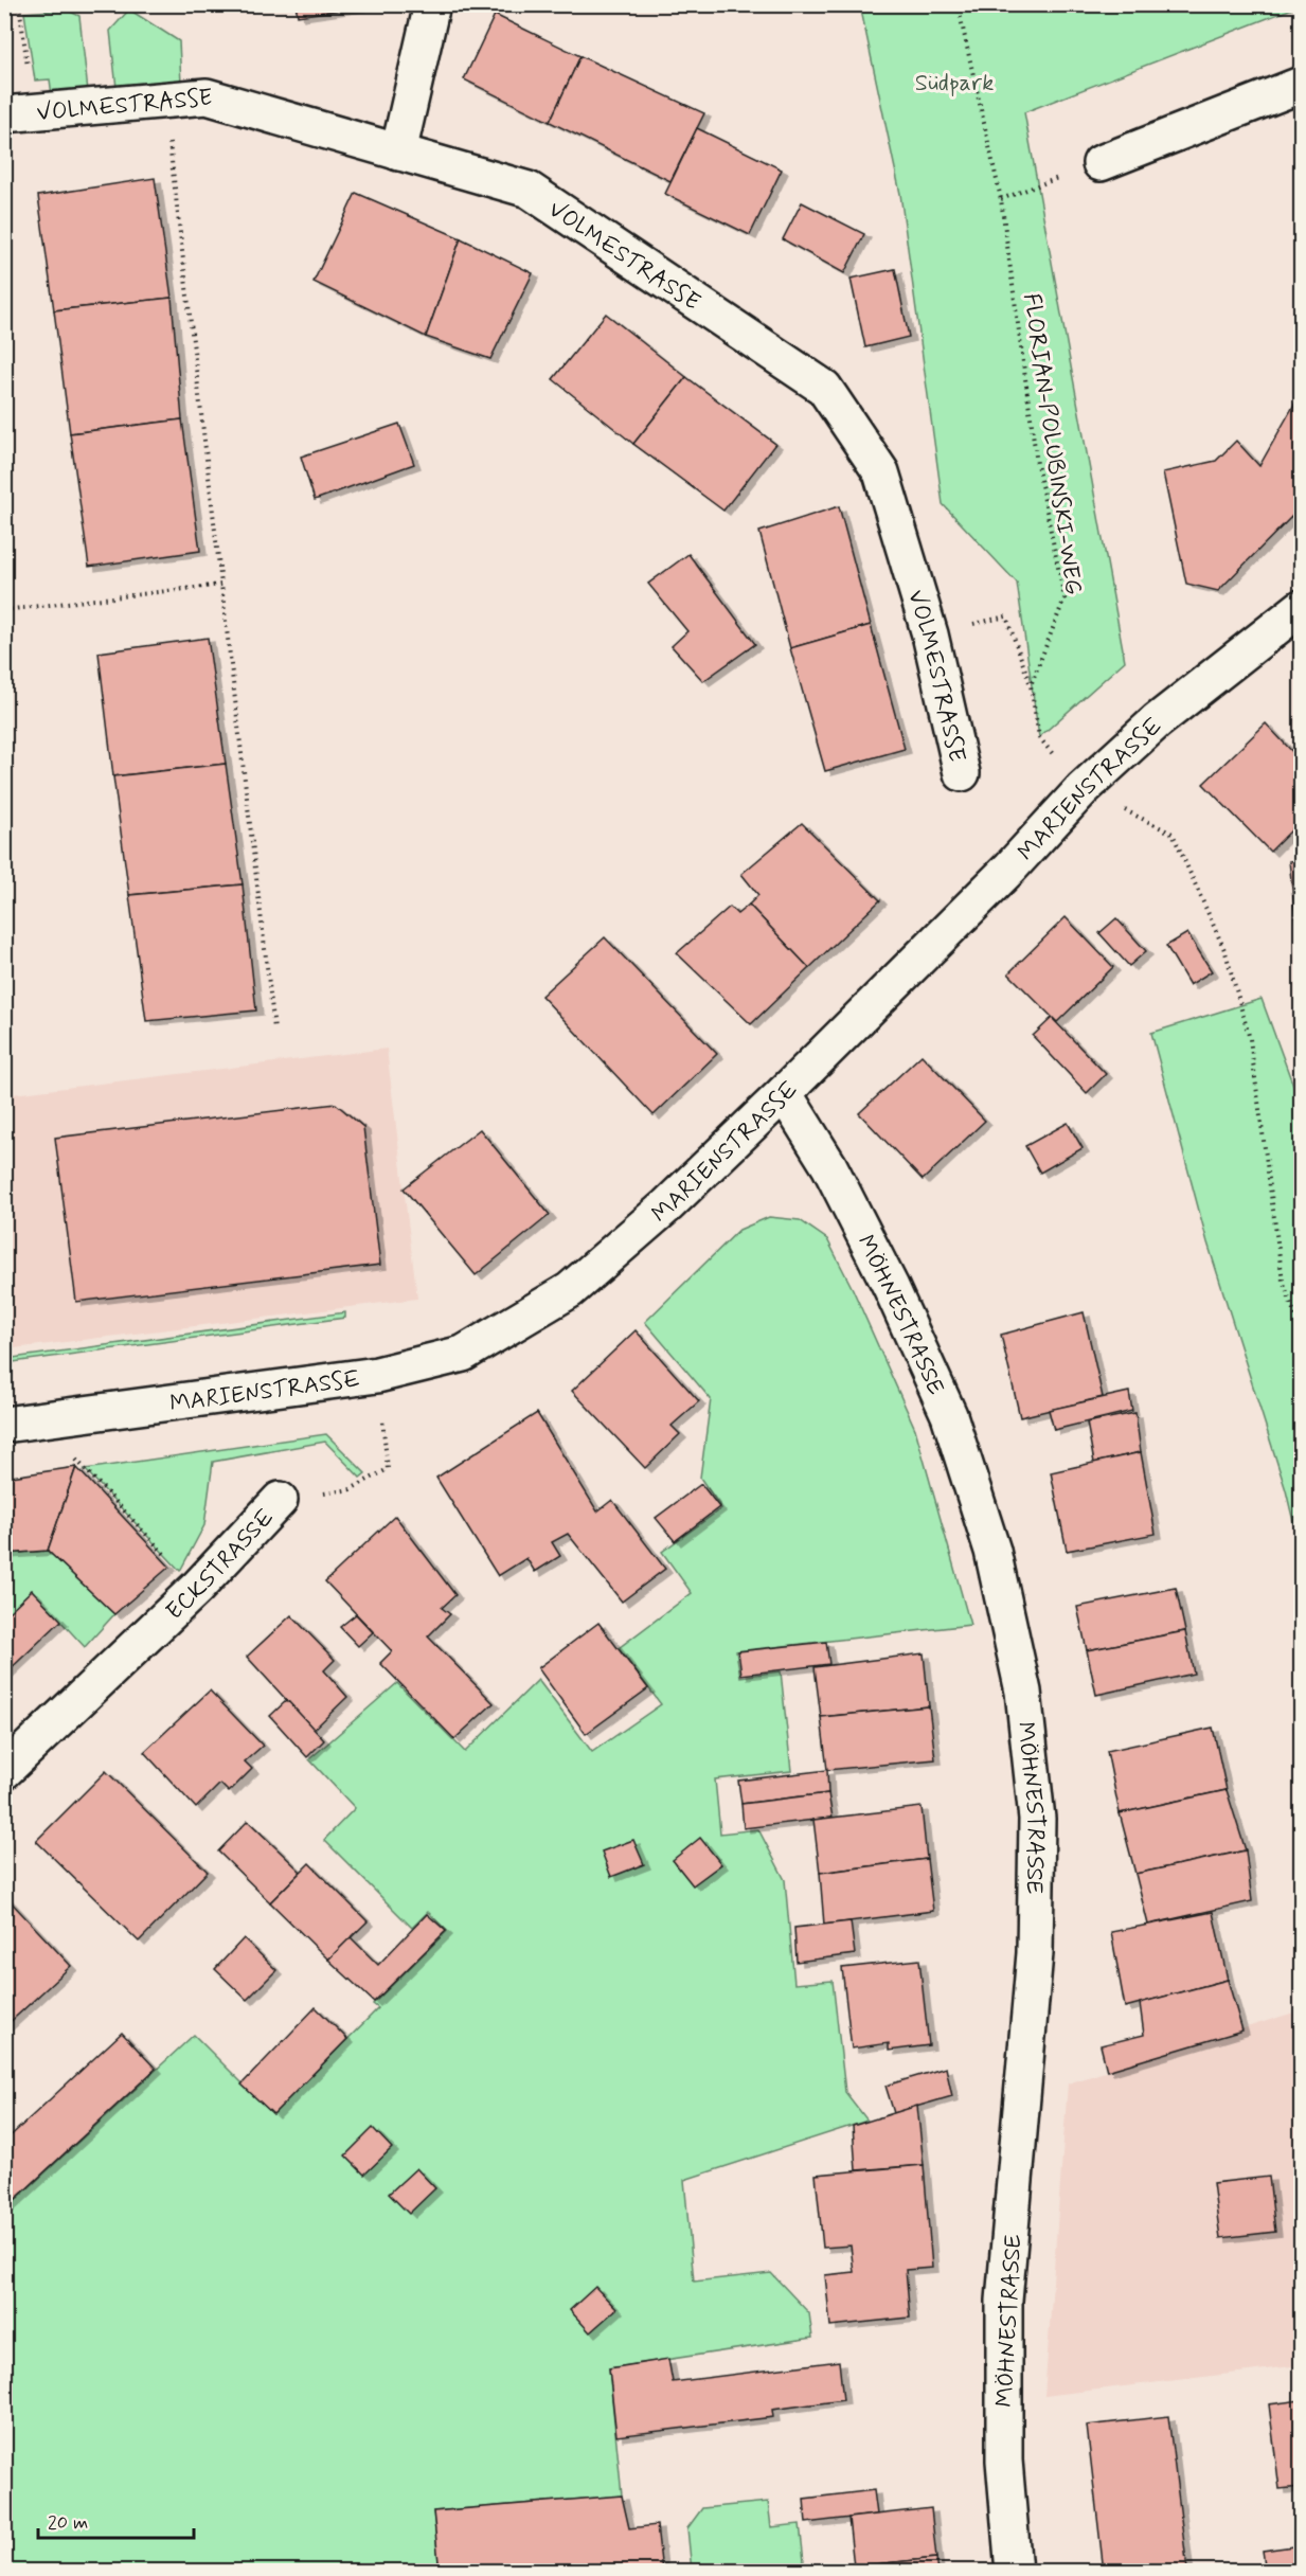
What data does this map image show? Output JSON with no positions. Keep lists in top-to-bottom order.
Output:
{
  "streets": {
    "street": [
      "VOLMESTRASSE",
      "MARIENSTRASSE",
      "MÖHNESTRASSE",
      "ECKSTRASSE"
    ],
    "path": ["FLORIAN-POLUBINSKI-WEG"]
  },
  "crossings": [
    ["MARIENSTRASSE", "MÖHNESTRASSE"],
    ["MARIENSTRASSE", "ECKSTRASSE"]
  ],
  "parks": ["Südpark"],
  "scale_bar": "20 m"
}
